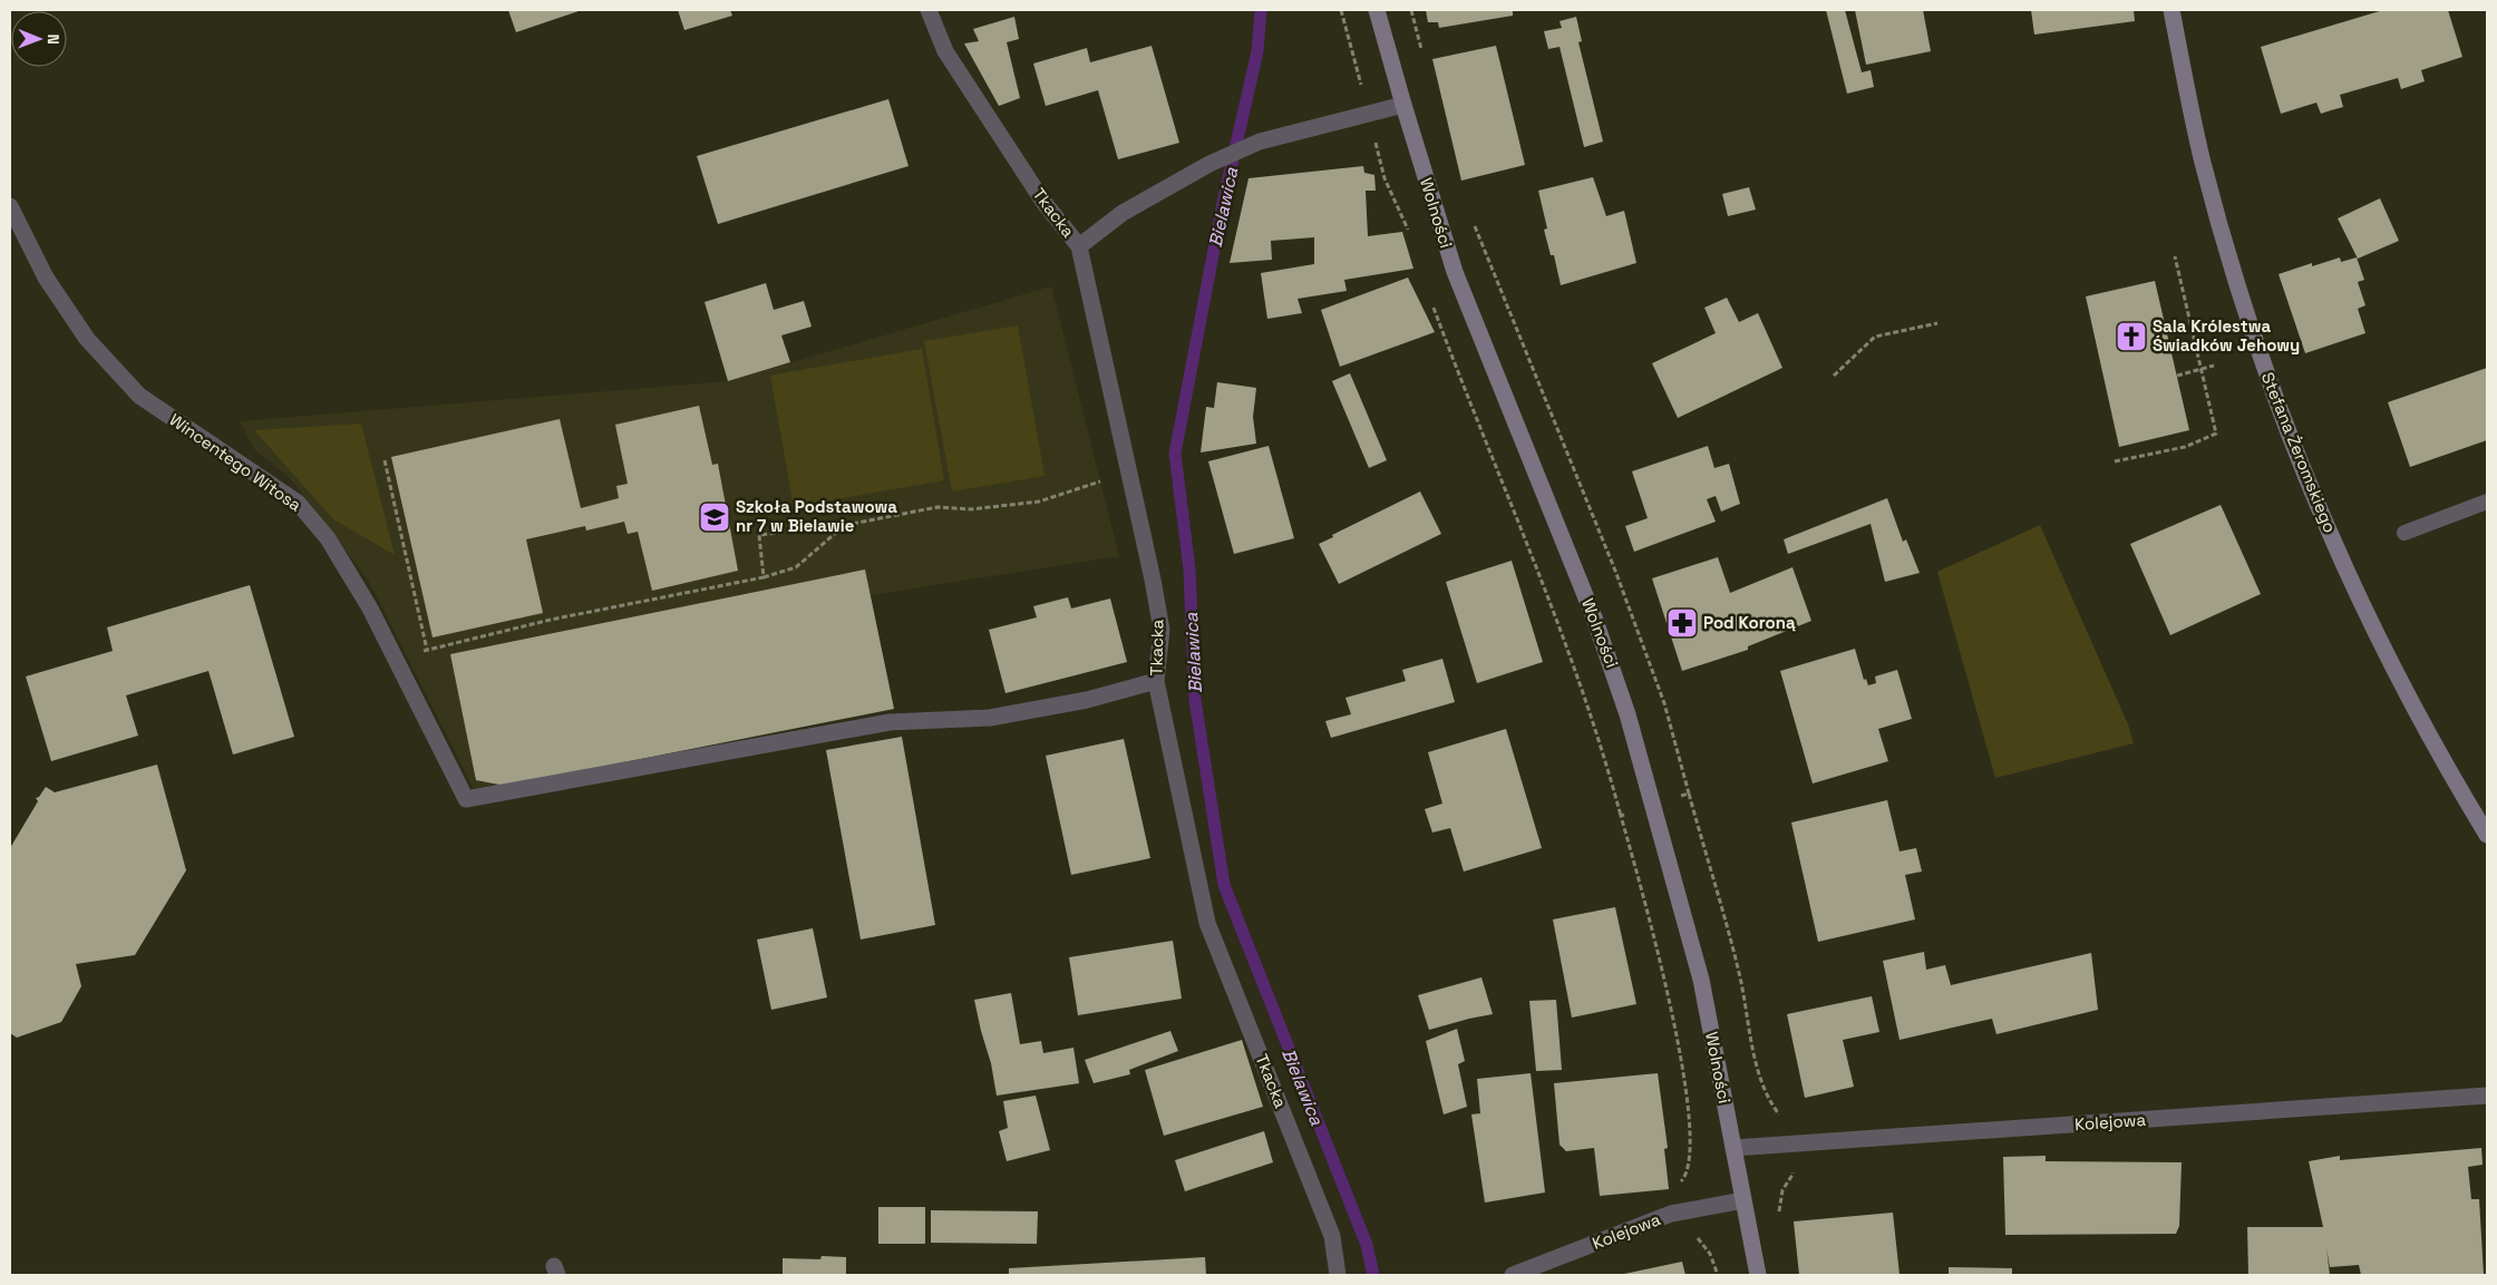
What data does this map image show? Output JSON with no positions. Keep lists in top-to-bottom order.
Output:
{
  "streets": {
    "street": [
      "Tkacka",
      "Wolności",
      "Stefana Żeromskiego",
      "Wincentego Witosa",
      "Kolejowa"
    ]
  },
  "crossings": [
    ["Tkacka", "Wincentego Witosa"],
    ["Wolności", "Kolejowa"]
  ],
  "water": ["Bielawica"],
  "places": {
    "church": ["Sala Królestwa Świadków Jehowy"],
    "school or university": ["Szkoła Podstawowa nr 7 w Bielawie"],
    "pharmacy": ["Pod Koroną"]
  },
  "north": "right"
}
